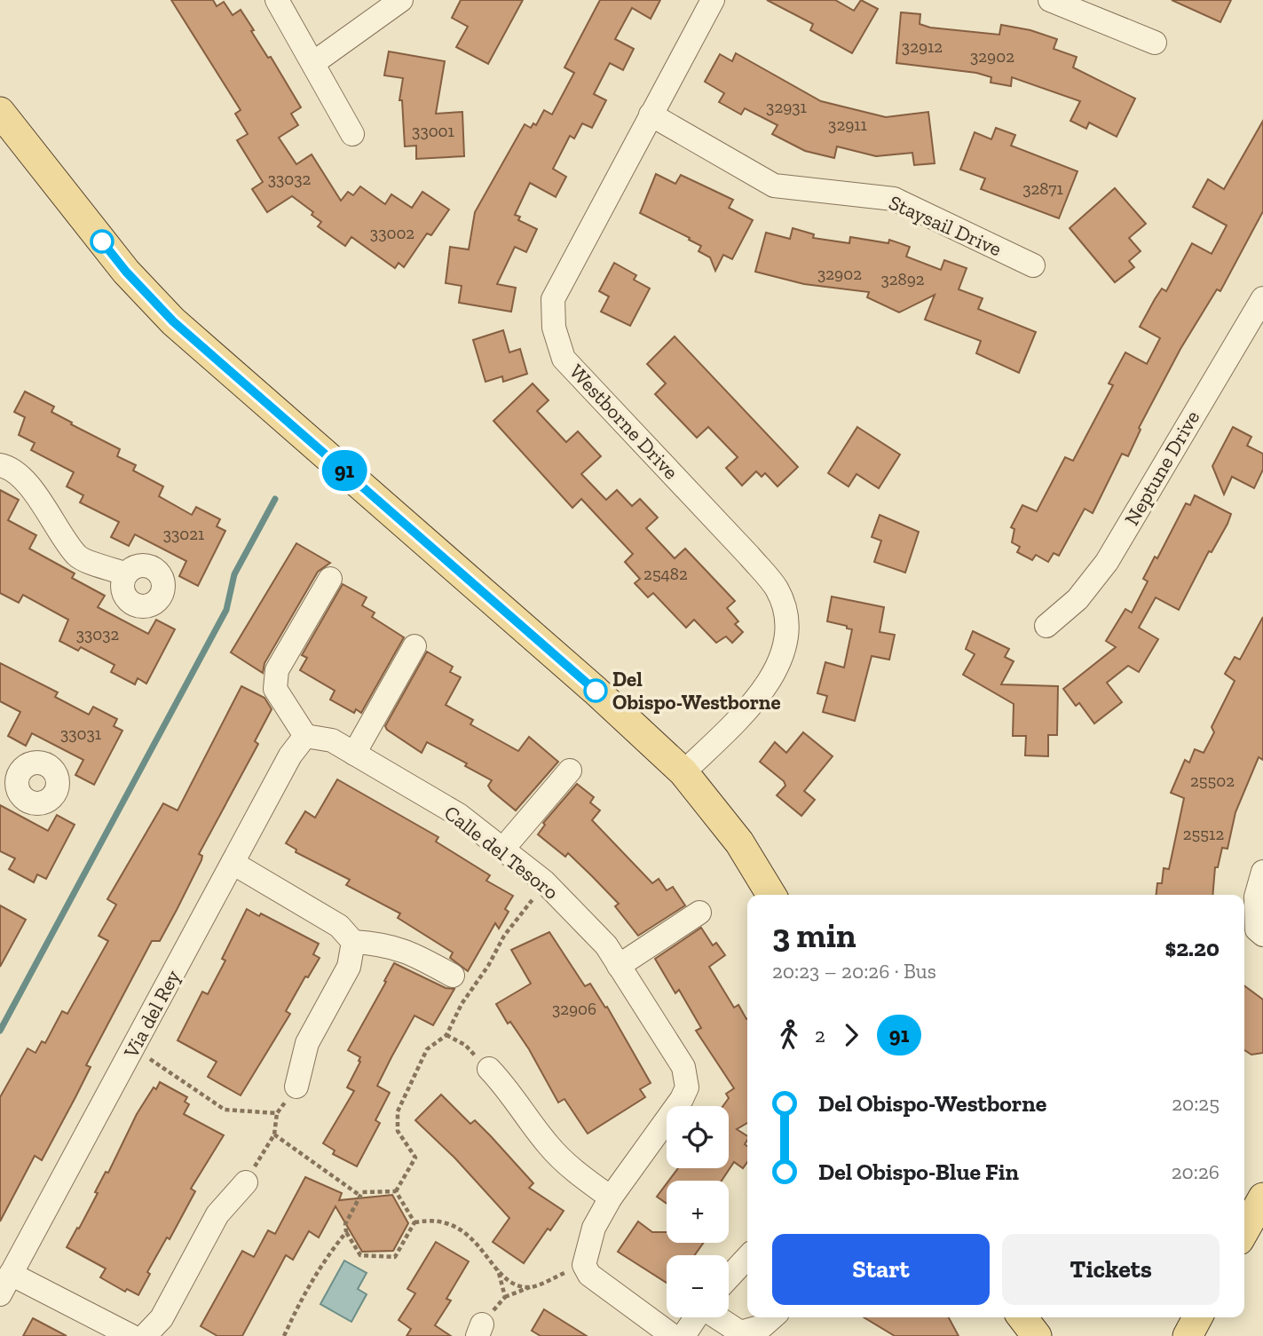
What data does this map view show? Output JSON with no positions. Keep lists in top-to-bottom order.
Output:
{
  "streets": {
    "street": [
      "Staysail Drive",
      "Westborne Drive",
      "Neptune Drive",
      "Calle del Tesoro",
      "Via del Rey"
    ]
  },
  "crossings": [
    ["Staysail Drive", "Westborne Drive"],
    ["Calle del Tesoro", "Via del Rey"]
  ],
  "places": ["Del Obispo-Westborne"],
  "lines": ["bus line 91"],
  "house_numbers": [
    "32912",
    "32902",
    "32931",
    "32911",
    "33001",
    "33032",
    "32871",
    "33002",
    "32902",
    "32892",
    "33021",
    "25482",
    "33032",
    "33031",
    "25502",
    "25512",
    "32906"
  ],
  "page": {
    "on_map": "91",
    "heading": ["3 min", "20:23 – 20:26 · Bus", "$2.20"],
    "legs": ["2", "91"],
    "list": [
      {
        "name": "Del Obispo-Westborne",
        "value": "20:25"
      },
      {
        "name": "Del Obispo-Blue Fin",
        "value": "20:26"
      }
    ],
    "map_buttons": ["+", "−"],
    "buttons": ["Start", "Tickets"]
  }
}
